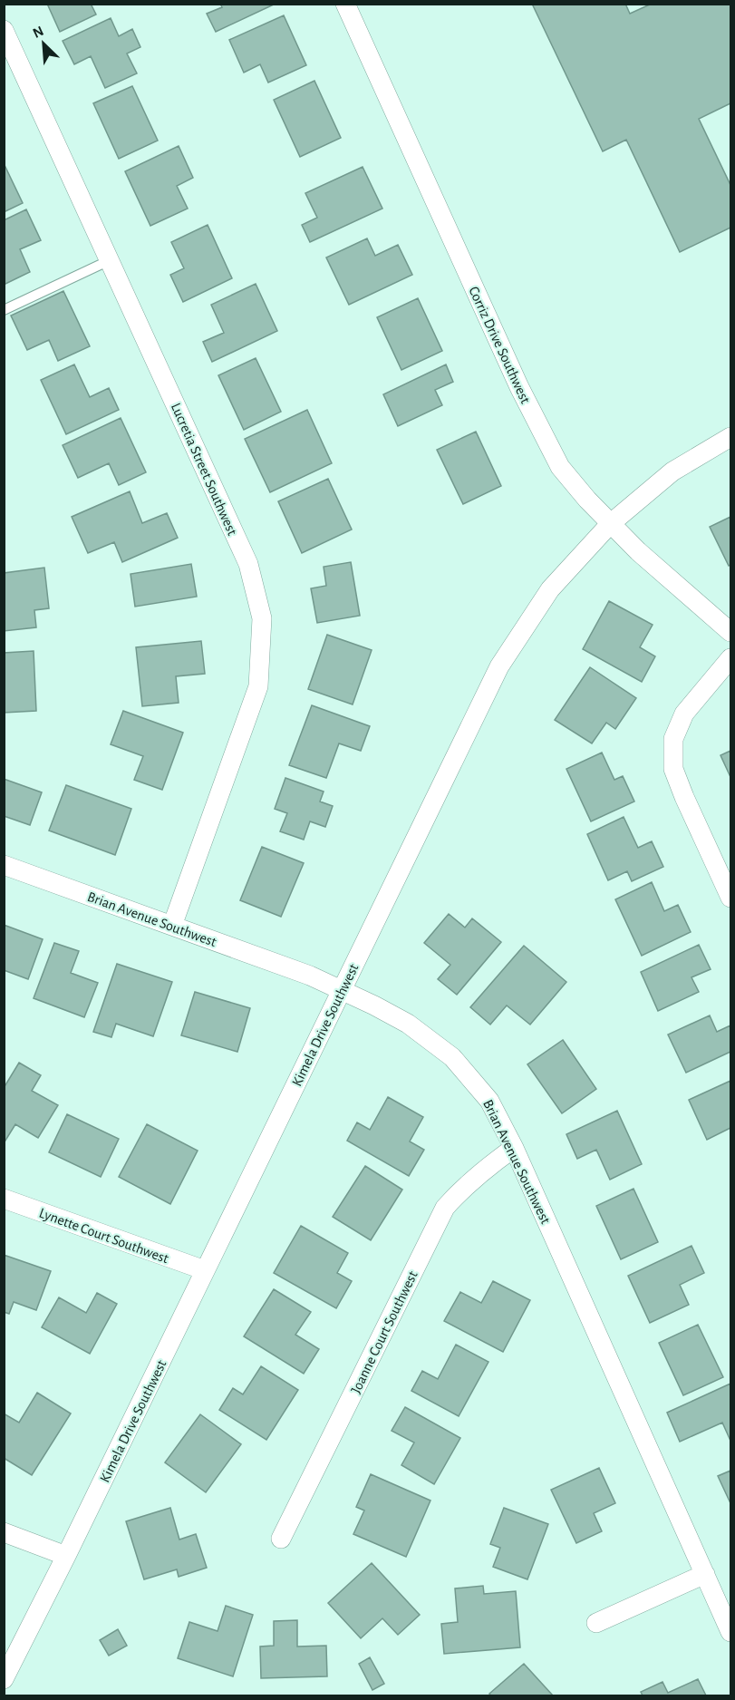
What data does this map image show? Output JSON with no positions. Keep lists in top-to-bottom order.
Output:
{
  "streets": {
    "street": [
      "Corriz Drive Southwest",
      "Lucretia Street Southwest",
      "Brian Avenue Southwest",
      "Kimela Drive Southwest",
      "Lynette Court Southwest",
      "Joanne Court Southwest"
    ]
  },
  "crossings": [
    ["Corriz Drive Southwest", "Kimela Drive Southwest"],
    ["Lucretia Street Southwest", "Brian Avenue Southwest"],
    ["Brian Avenue Southwest", "Kimela Drive Southwest"],
    ["Brian Avenue Southwest", "Joanne Court Southwest"],
    ["Kimela Drive Southwest", "Lynette Court Southwest"]
  ],
  "north": "top left"
}
